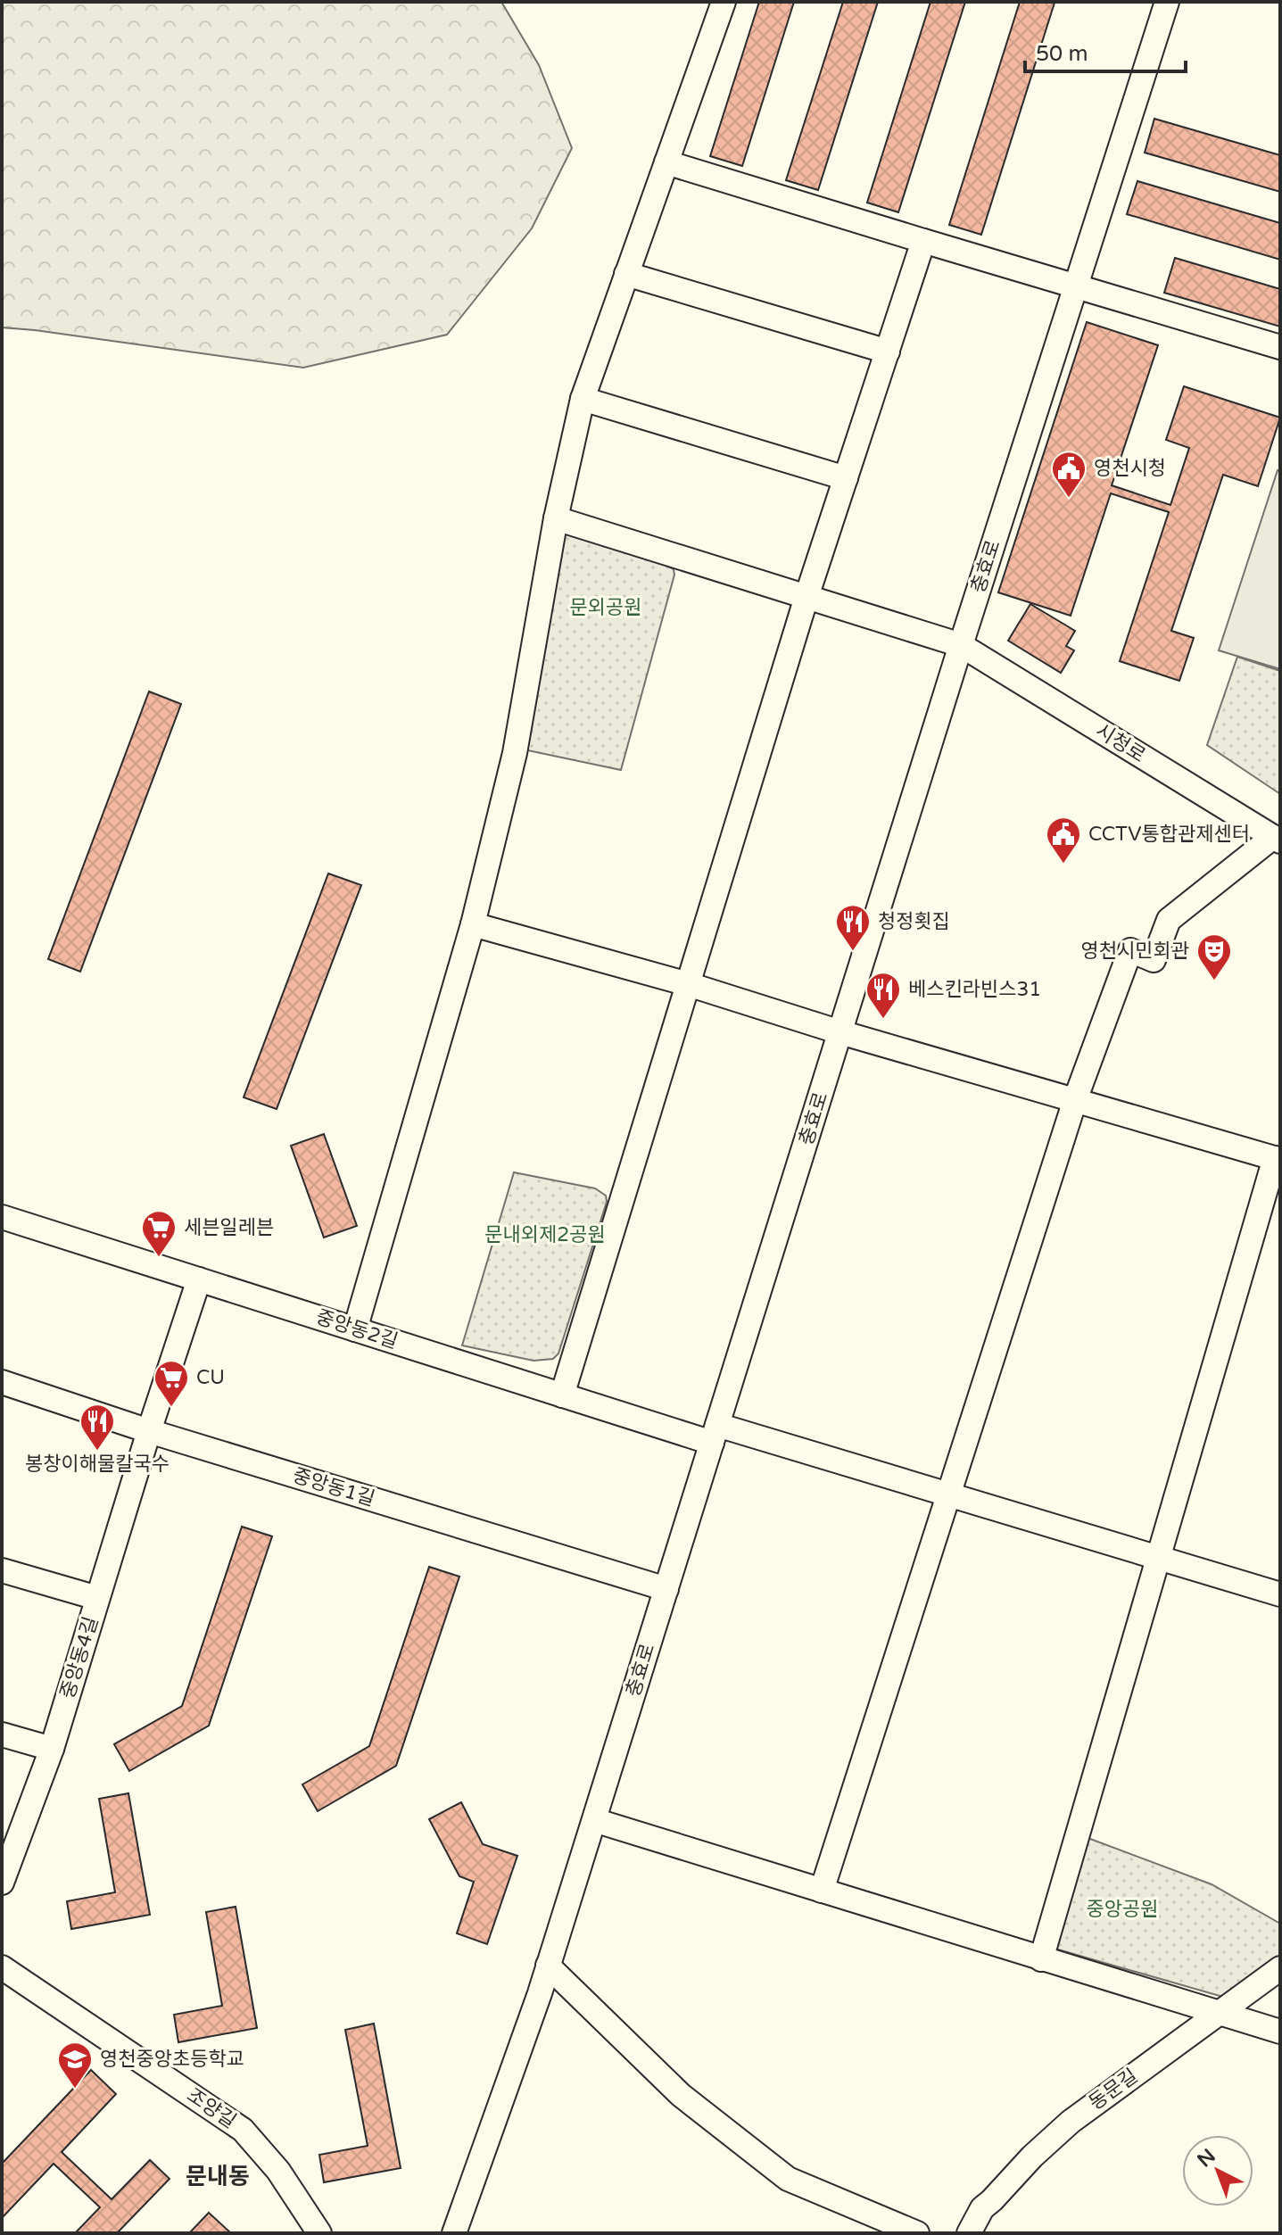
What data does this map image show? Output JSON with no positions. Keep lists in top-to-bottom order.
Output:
{
  "streets": {
    "street": [
      "충효로",
      "시청로",
      "중앙동2길",
      "중앙동1길",
      "중앙동4길",
      "동문길",
      "조양길"
    ]
  },
  "crossings": [
    ["충효로", "시청로"],
    ["충효로", "중앙동2길"],
    ["충효로", "중앙동1길"],
    ["중앙동2길", "중앙동4길"],
    ["중앙동1길", "중앙동4길"]
  ],
  "districts": ["문내동"],
  "parks": ["문외공원", "문내외제2공원", "중앙공원"],
  "places": {
    "public building": ["영천시청", "CCTV통합관제센터"],
    "restaurant": ["청정횟집", "베스킨라빈스31", "봉창이해물칼국수"],
    "theatre": ["영천시민회관"],
    "supermarket": ["세븐일레븐", "CU"],
    "school or university": ["영천중앙초등학교"]
  },
  "scale_bar": "50 m",
  "north": "top left"
}
